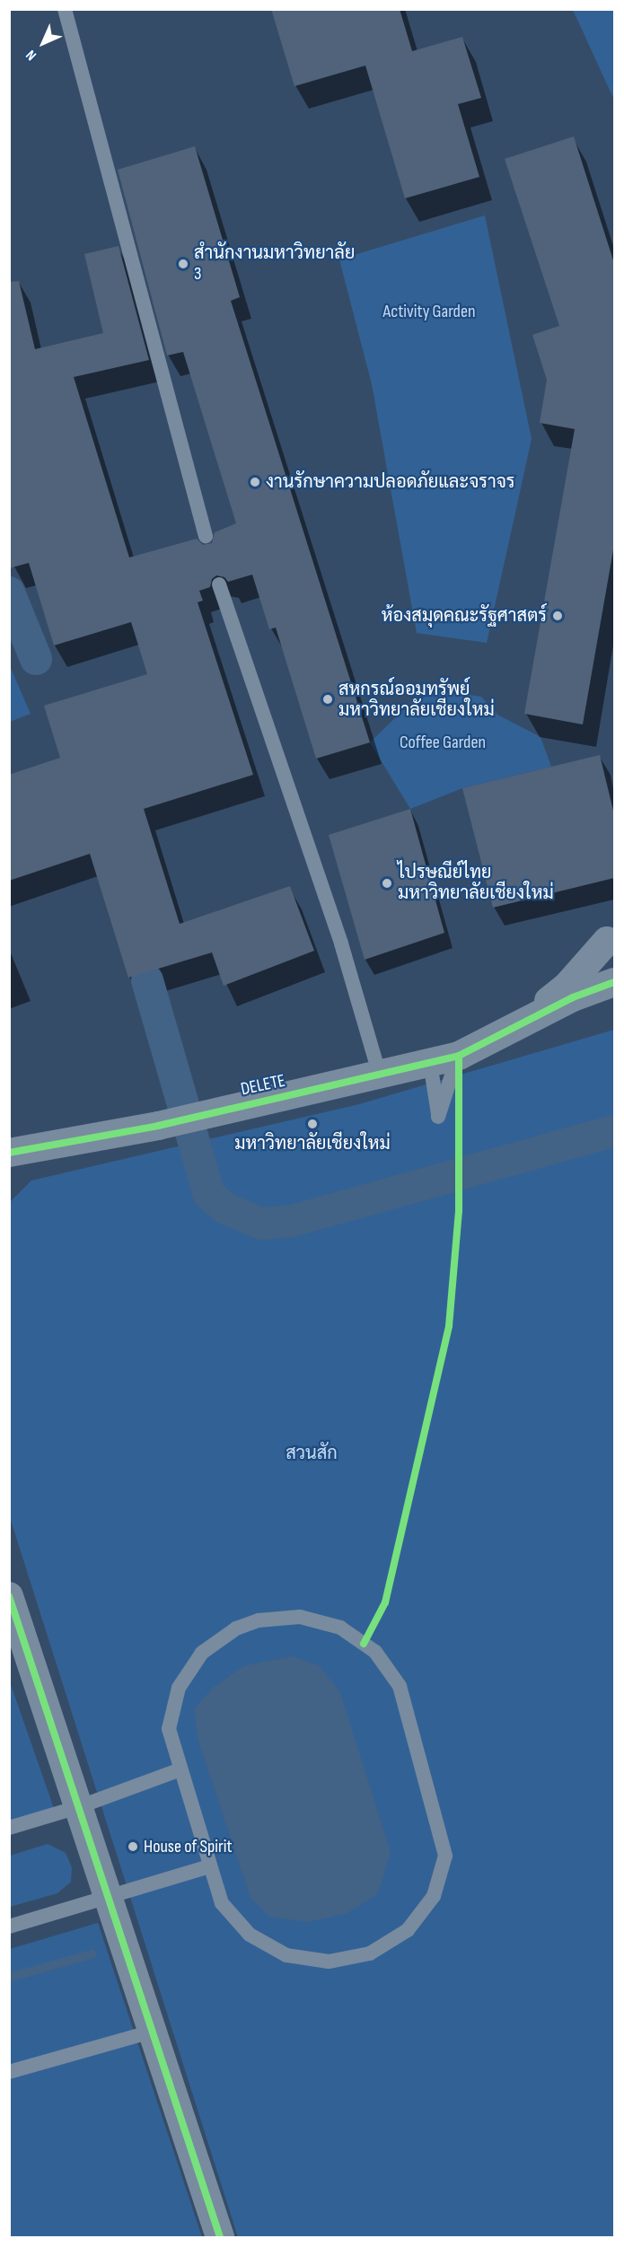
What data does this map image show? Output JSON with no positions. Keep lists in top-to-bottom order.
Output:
{
  "streets": {
    "cycle path": ["DELETE"]
  },
  "parks": ["Activity Garden", "Coffee Garden", "สวนสัก"],
  "places": [
    "สำนักงานมหาวิทยาลัย 3",
    "งานรักษาความปลอดภัยและจราจร",
    "ห้องสมุดคณะรัฐศาสตร์",
    "สหกรณ์ออมทรัพย์ มหาวิทยาลัยเชียงใหม่",
    "ไปรษณีย์ไทย มหาวิทยาลัยเชียงใหม่",
    "มหาวิทยาลัยเชียงใหม่",
    "House of Spirit"
  ],
  "north": "bottom left"
}
